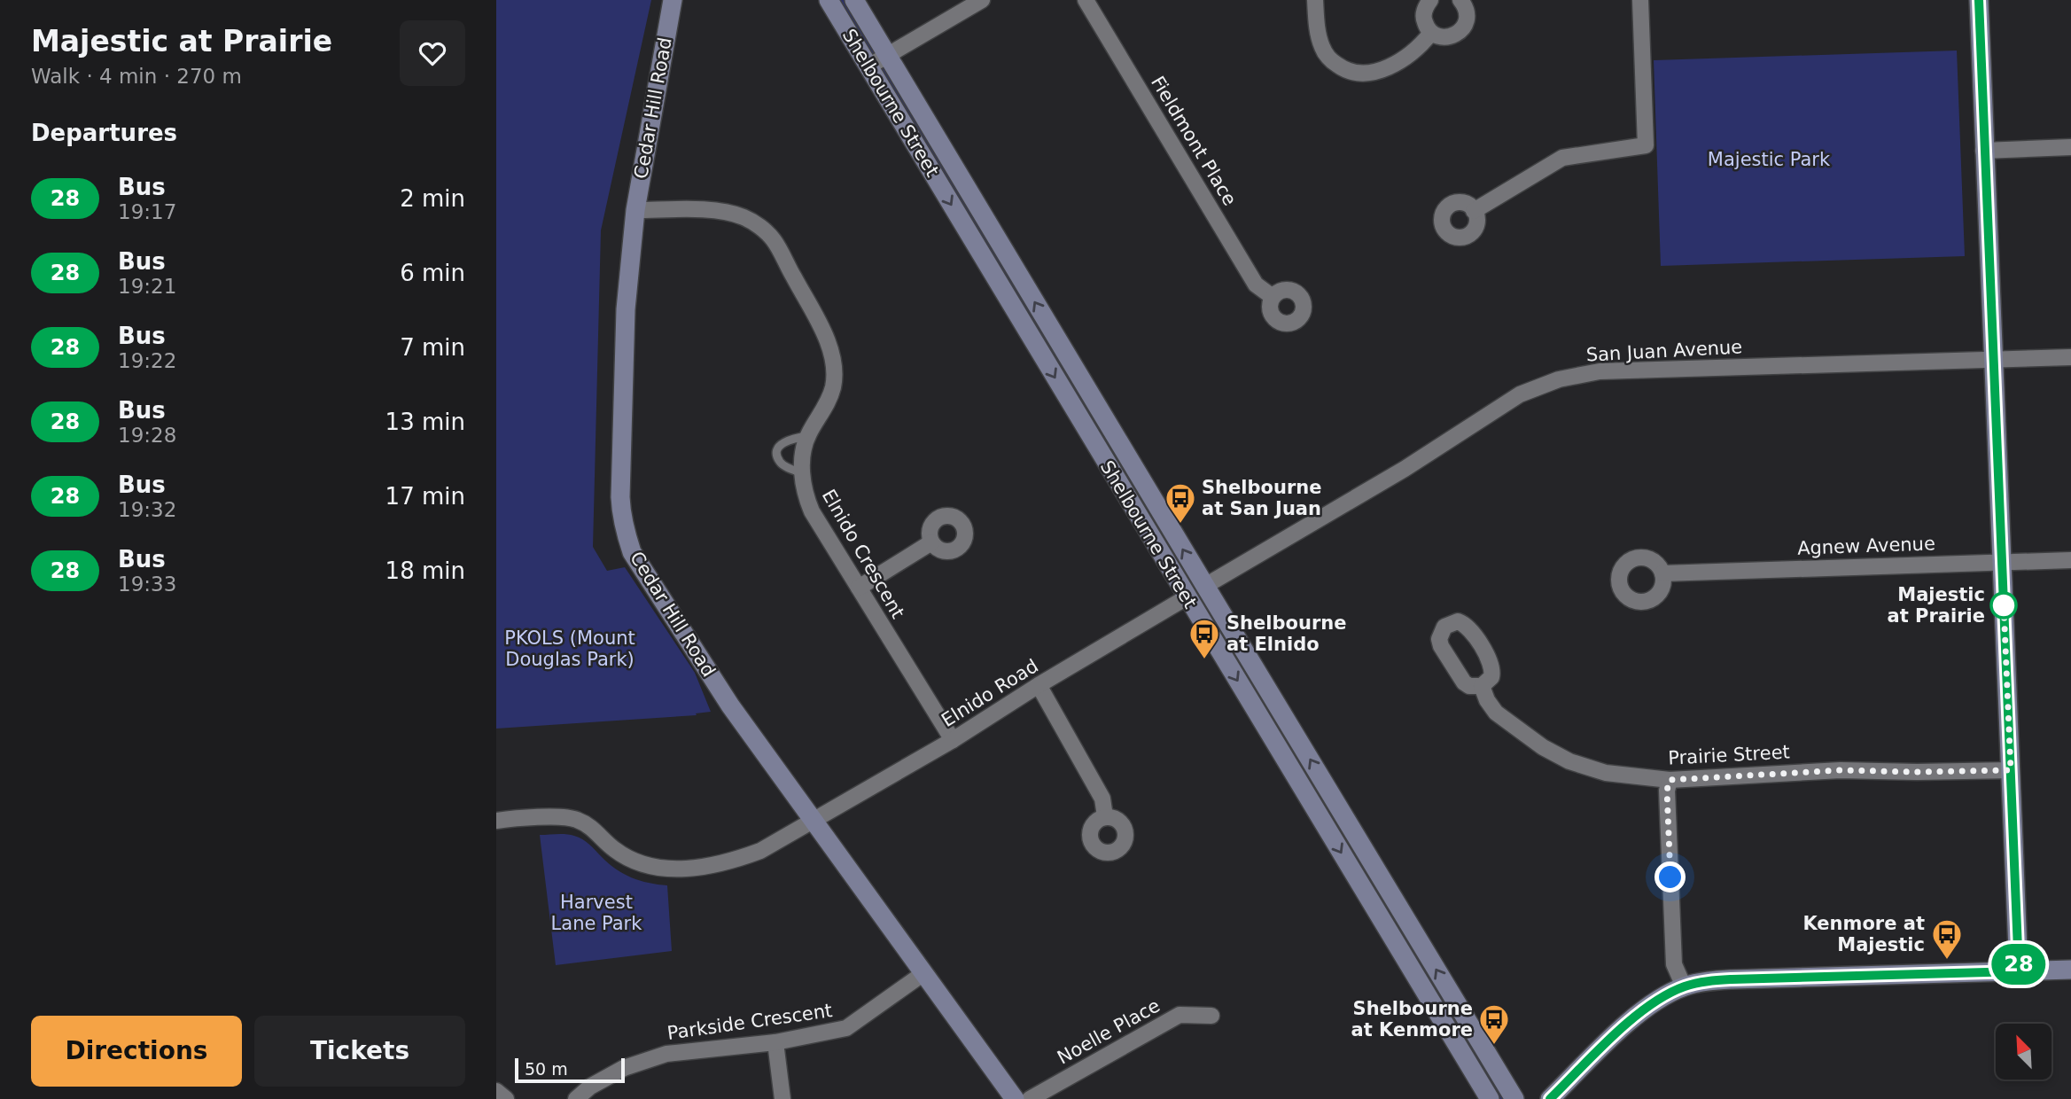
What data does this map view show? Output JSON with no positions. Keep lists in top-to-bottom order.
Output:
{
  "streets": {
    "street": [
      "Shelbourne Street",
      "Cedar Hill Road",
      "Fieldmont Place",
      "San Juan Avenue",
      "Agnew Avenue",
      "Elnido Crescent",
      "Elnido Road",
      "Prairie Street",
      "Parkside Crescent",
      "Noelle Place"
    ]
  },
  "crossings": [
    ["Shelbourne Street", "San Juan Avenue"],
    ["Shelbourne Street", "Elnido Road"],
    ["Cedar Hill Road", "Elnido Crescent"],
    ["Cedar Hill Road", "Elnido Road"],
    ["Cedar Hill Road", "Parkside Crescent"],
    ["Elnido Crescent", "Elnido Road"]
  ],
  "parks": ["Majestic Park", "PKOLS (Mount Douglas Park)", "Harvest Lane Park"],
  "places": {
    "bus stop": [
      "Shelbourne at San Juan",
      "Shelbourne at Elnido",
      "Kenmore at Majestic",
      "Shelbourne at Kenmore"
    ],
    "other": ["Majestic at Prairie"]
  },
  "lines": ["bus line 28"],
  "scale_bar": "50 m",
  "north": "top left",
  "page": {
    "heading": [
      ["Majestic at Prairie", "Walk · 4 min · 270 m"],
      "Departures"
    ],
    "on_map": "28",
    "list": [
      {
        "mark": "28",
        "name": "Bus",
        "note": "19:17",
        "value": "2 min"
      },
      {
        "mark": "28",
        "name": "Bus",
        "note": "19:21",
        "value": "6 min"
      },
      {
        "mark": "28",
        "name": "Bus",
        "note": "19:22",
        "value": "7 min"
      },
      {
        "mark": "28",
        "name": "Bus",
        "note": "19:28",
        "value": "13 min"
      },
      {
        "mark": "28",
        "name": "Bus",
        "note": "19:32",
        "value": "17 min"
      },
      {
        "mark": "28",
        "name": "Bus",
        "note": "19:33",
        "value": "18 min"
      }
    ],
    "buttons": ["Directions", "Tickets"],
    "scale": "50 m"
  }
}
